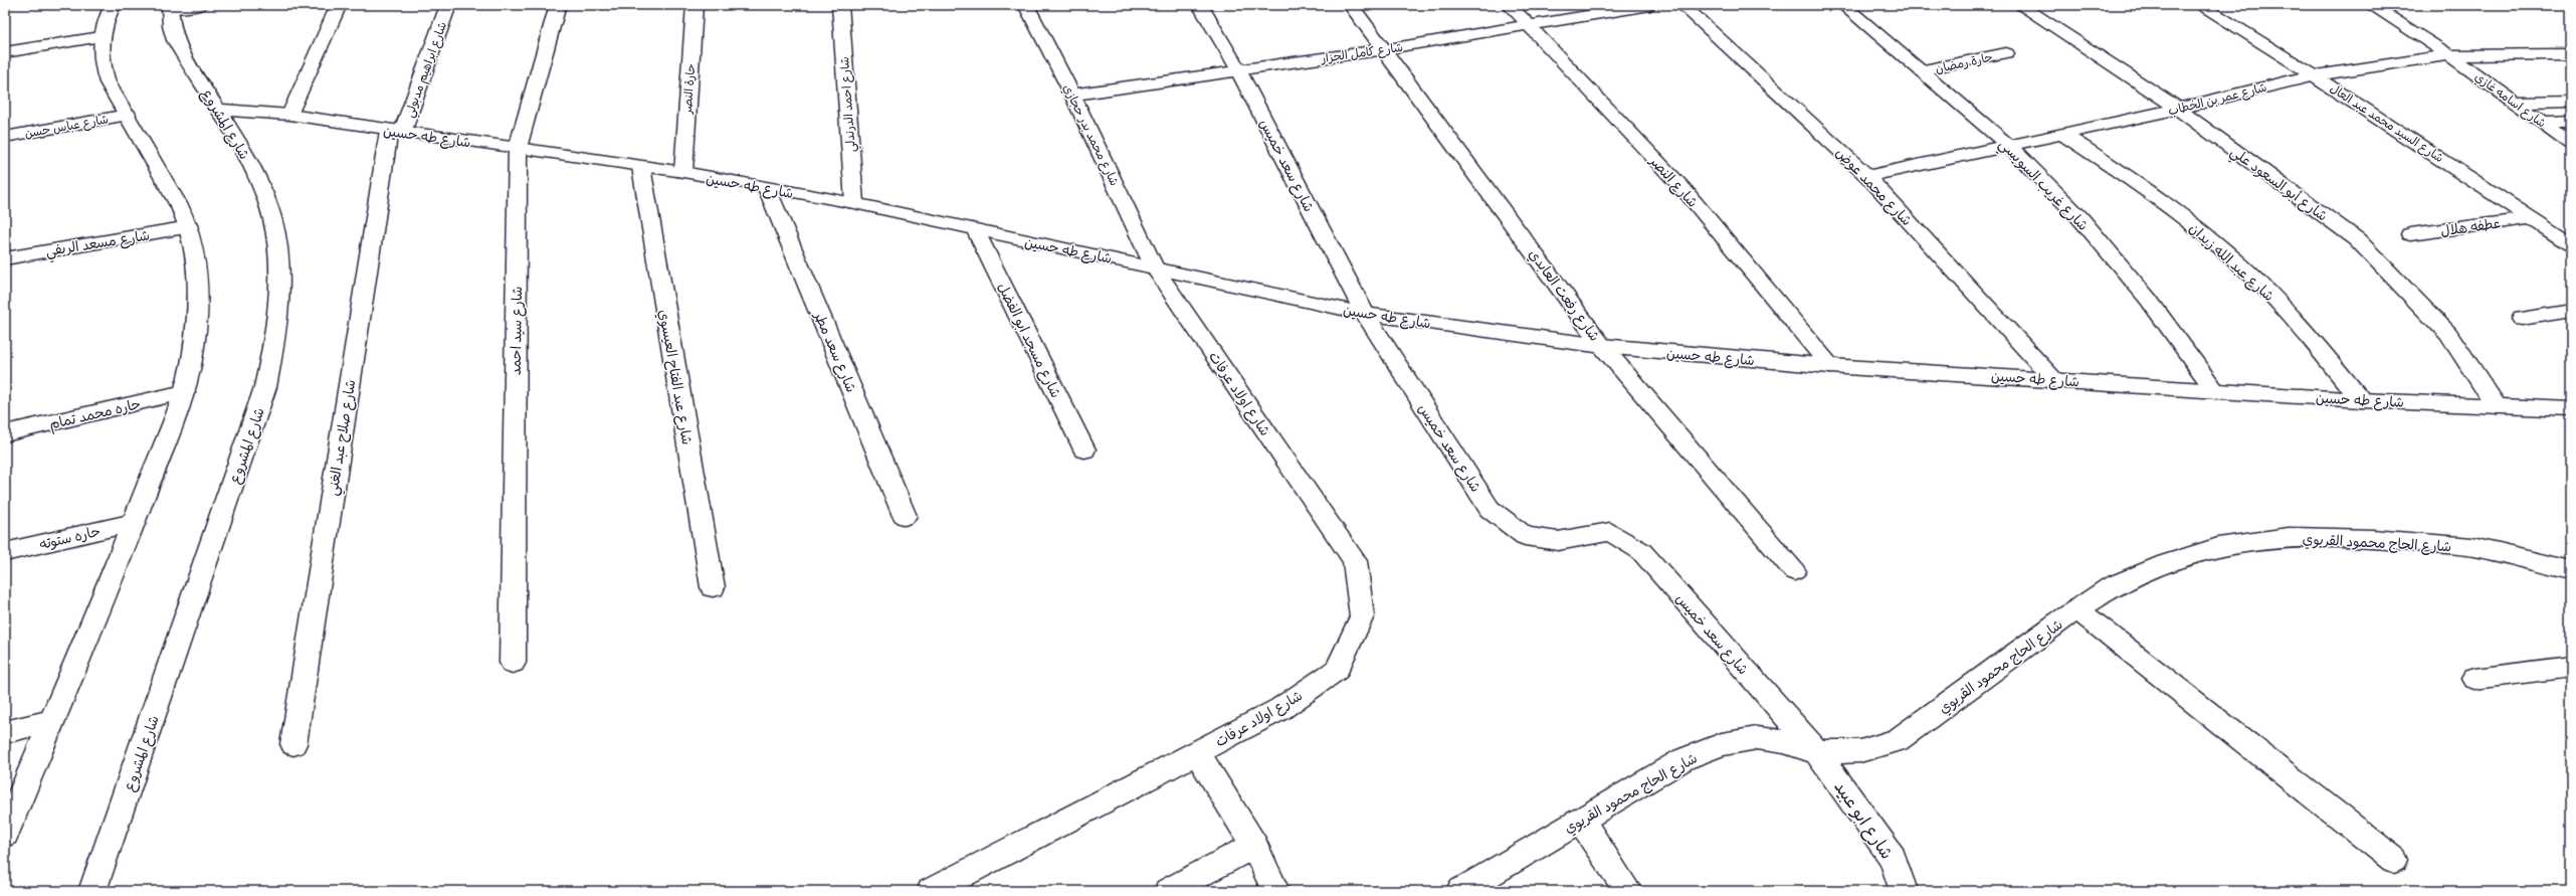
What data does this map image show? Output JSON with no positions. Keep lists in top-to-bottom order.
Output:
{
  "streets": {
    "street": [
      "شارع كامل الجزار",
      "حارة رمضان",
      "شارع ابراهيم مدبولي",
      "حارة النصر",
      "شارع عمر بن الخطاب",
      "شارع اسامه غازي",
      "شارع احمد الدرندلي",
      "شارع السيد محمد عبد العال",
      "شارع المشروع",
      "شارع عباس حسن",
      "شارع محمد بدر حجازي",
      "شارع طه حسين",
      "شارع سعد خميس",
      "شارع النصر",
      "شارع أبو السعود علي",
      "شارع غريب السويسي",
      "شارع محمد عوض",
      "عطفه هلال",
      "شارع مسعد الريفي",
      "شارع عبد الله زيدان",
      "شارع رفعت العابدي",
      "شارع سيد احمد",
      "شارع مسجد ابو الفضل",
      "شارع سعد مطر",
      "شارع عبد الفتاح العيسوي",
      "شارع اولاد عرفات",
      "حاره محمد تمام",
      "شارع صلاح عبد الغني",
      "حاره ستوته",
      "شارع الحاج محمود القريوي",
      "شارع ابو عبيد"
    ]
  },
  "crossings": [
    ["شارع كامل الجزار", "شارع محمد بدر حجازي"],
    ["شارع كامل الجزار", "شارع سعد خميس"],
    ["شارع كامل الجزار", "شارع النصر"],
    ["شارع كامل الجزار", "شارع رفعت العابدي"],
    ["حارة رمضان", "شارع غريب السويسي"],
    ["شارع ابراهيم مدبولي", "شارع طه حسين"],
    ["شارع ابراهيم مدبولي", "شارع صلاح عبد الغني"],
    ["حارة النصر", "شارع طه حسين"],
    ["شارع عمر بن الخطاب", "شارع اسامه غازي"],
    ["شارع عمر بن الخطاب", "شارع السيد محمد عبد العال"],
    ["شارع عمر بن الخطاب", "شارع أبو السعود علي"],
    ["شارع عمر بن الخطاب", "شارع غريب السويسي"],
    ["شارع عمر بن الخطاب", "شارع محمد عوض"],
    ["شارع عمر بن الخطاب", "شارع عبد الله زيدان"],
    ["شارع احمد الدرندلي", "شارع طه حسين"],
    ["شارع السيد محمد عبد العال", "عطفه هلال"],
    ["شارع المشروع", "شارع طه حسين"],
    ["شارع محمد بدر حجازي", "شارع طه حسين"],
    ["شارع محمد بدر حجازي", "شارع اولاد عرفات"],
    ["شارع طه حسين", "شارع سعد خميس"],
    ["شارع طه حسين", "شارع النصر"],
    ["شارع طه حسين", "شارع أبو السعود علي"],
    ["شارع طه حسين", "شارع غريب السويسي"],
    ["شارع طه حسين", "شارع محمد عوض"],
    ["شارع طه حسين", "شارع عبد الله زيدان"],
    ["شارع طه حسين", "شارع رفعت العابدي"],
    ["شارع طه حسين", "شارع سيد احمد"],
    ["شارع طه حسين", "شارع مسجد ابو الفضل"],
    ["شارع طه حسين", "شارع سعد مطر"],
    ["شارع طه حسين", "شارع عبد الفتاح العيسوي"],
    ["شارع طه حسين", "شارع اولاد عرفات"],
    ["شارع طه حسين", "شارع صلاح عبد الغني"],
    ["شارع سعد خميس", "شارع الحاج محمود القريوي"],
    ["شارع سعد خميس", "شارع ابو عبيد"],
    ["شارع الحاج محمود القريوي", "شارع ابو عبيد"]
  ]
}
